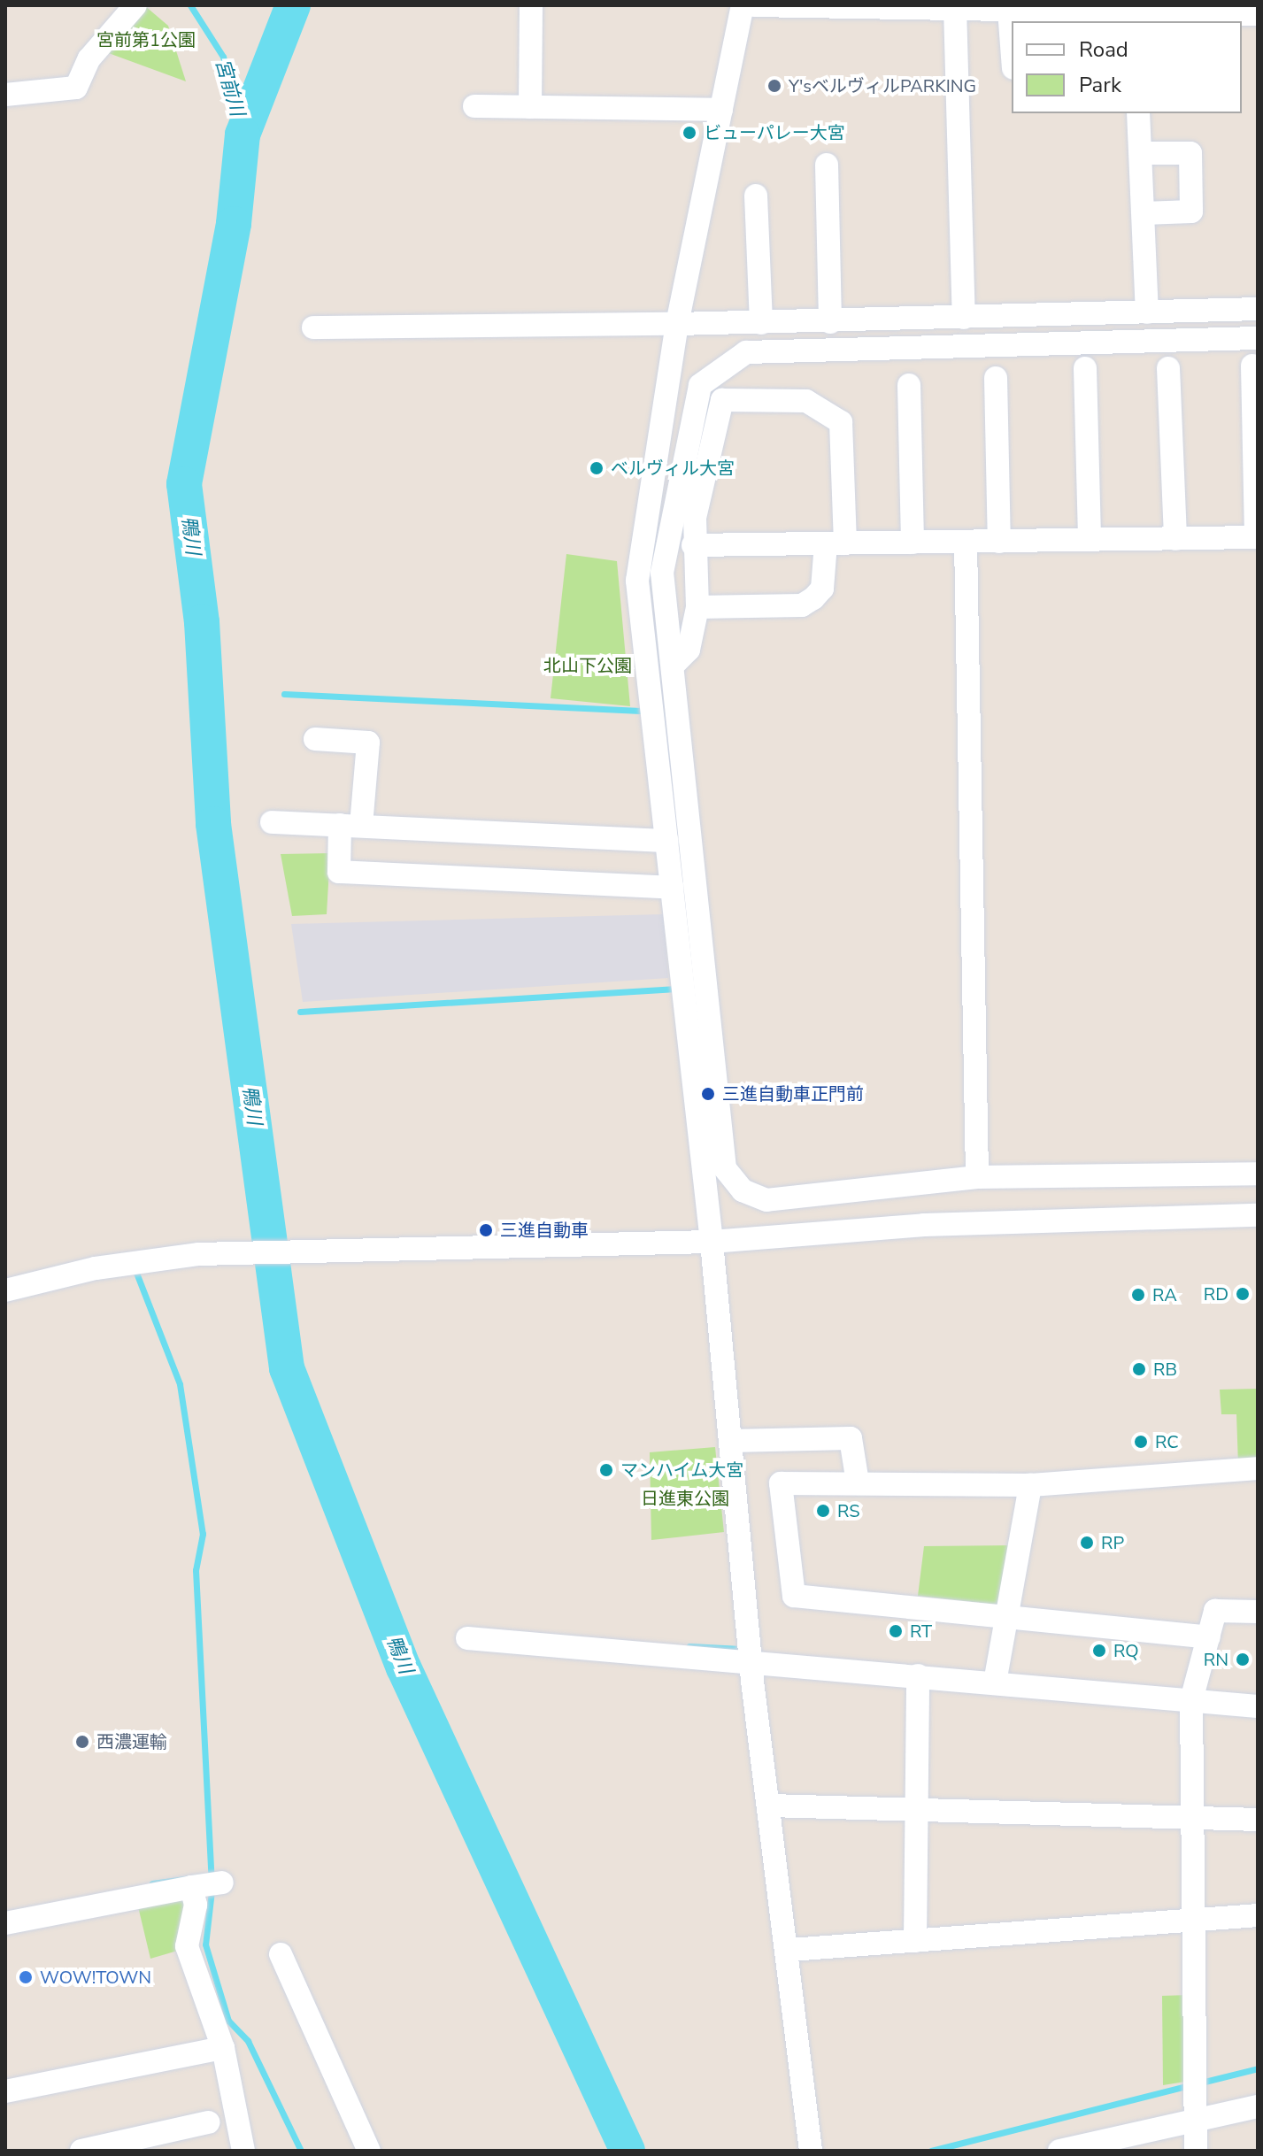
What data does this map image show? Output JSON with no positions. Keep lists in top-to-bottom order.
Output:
{
  "water": ["宮前川", "鴨川"],
  "parks": ["宮前第1公園", "北山下公園", "日進東公園"],
  "places": [
    "Y'sベルヴィルPARKING",
    "ビューパレー大宮",
    "ベルヴィル大宮",
    "三進自動車正門前",
    "三進自動車",
    "RD",
    "RA",
    "RB",
    "RC",
    "マンハイム大宮",
    "RS",
    "RP",
    "RT",
    "RQ",
    "RN",
    "西濃運輸",
    "WOW!TOWN"
  ],
  "legend": ["Road", "Park"]
}
